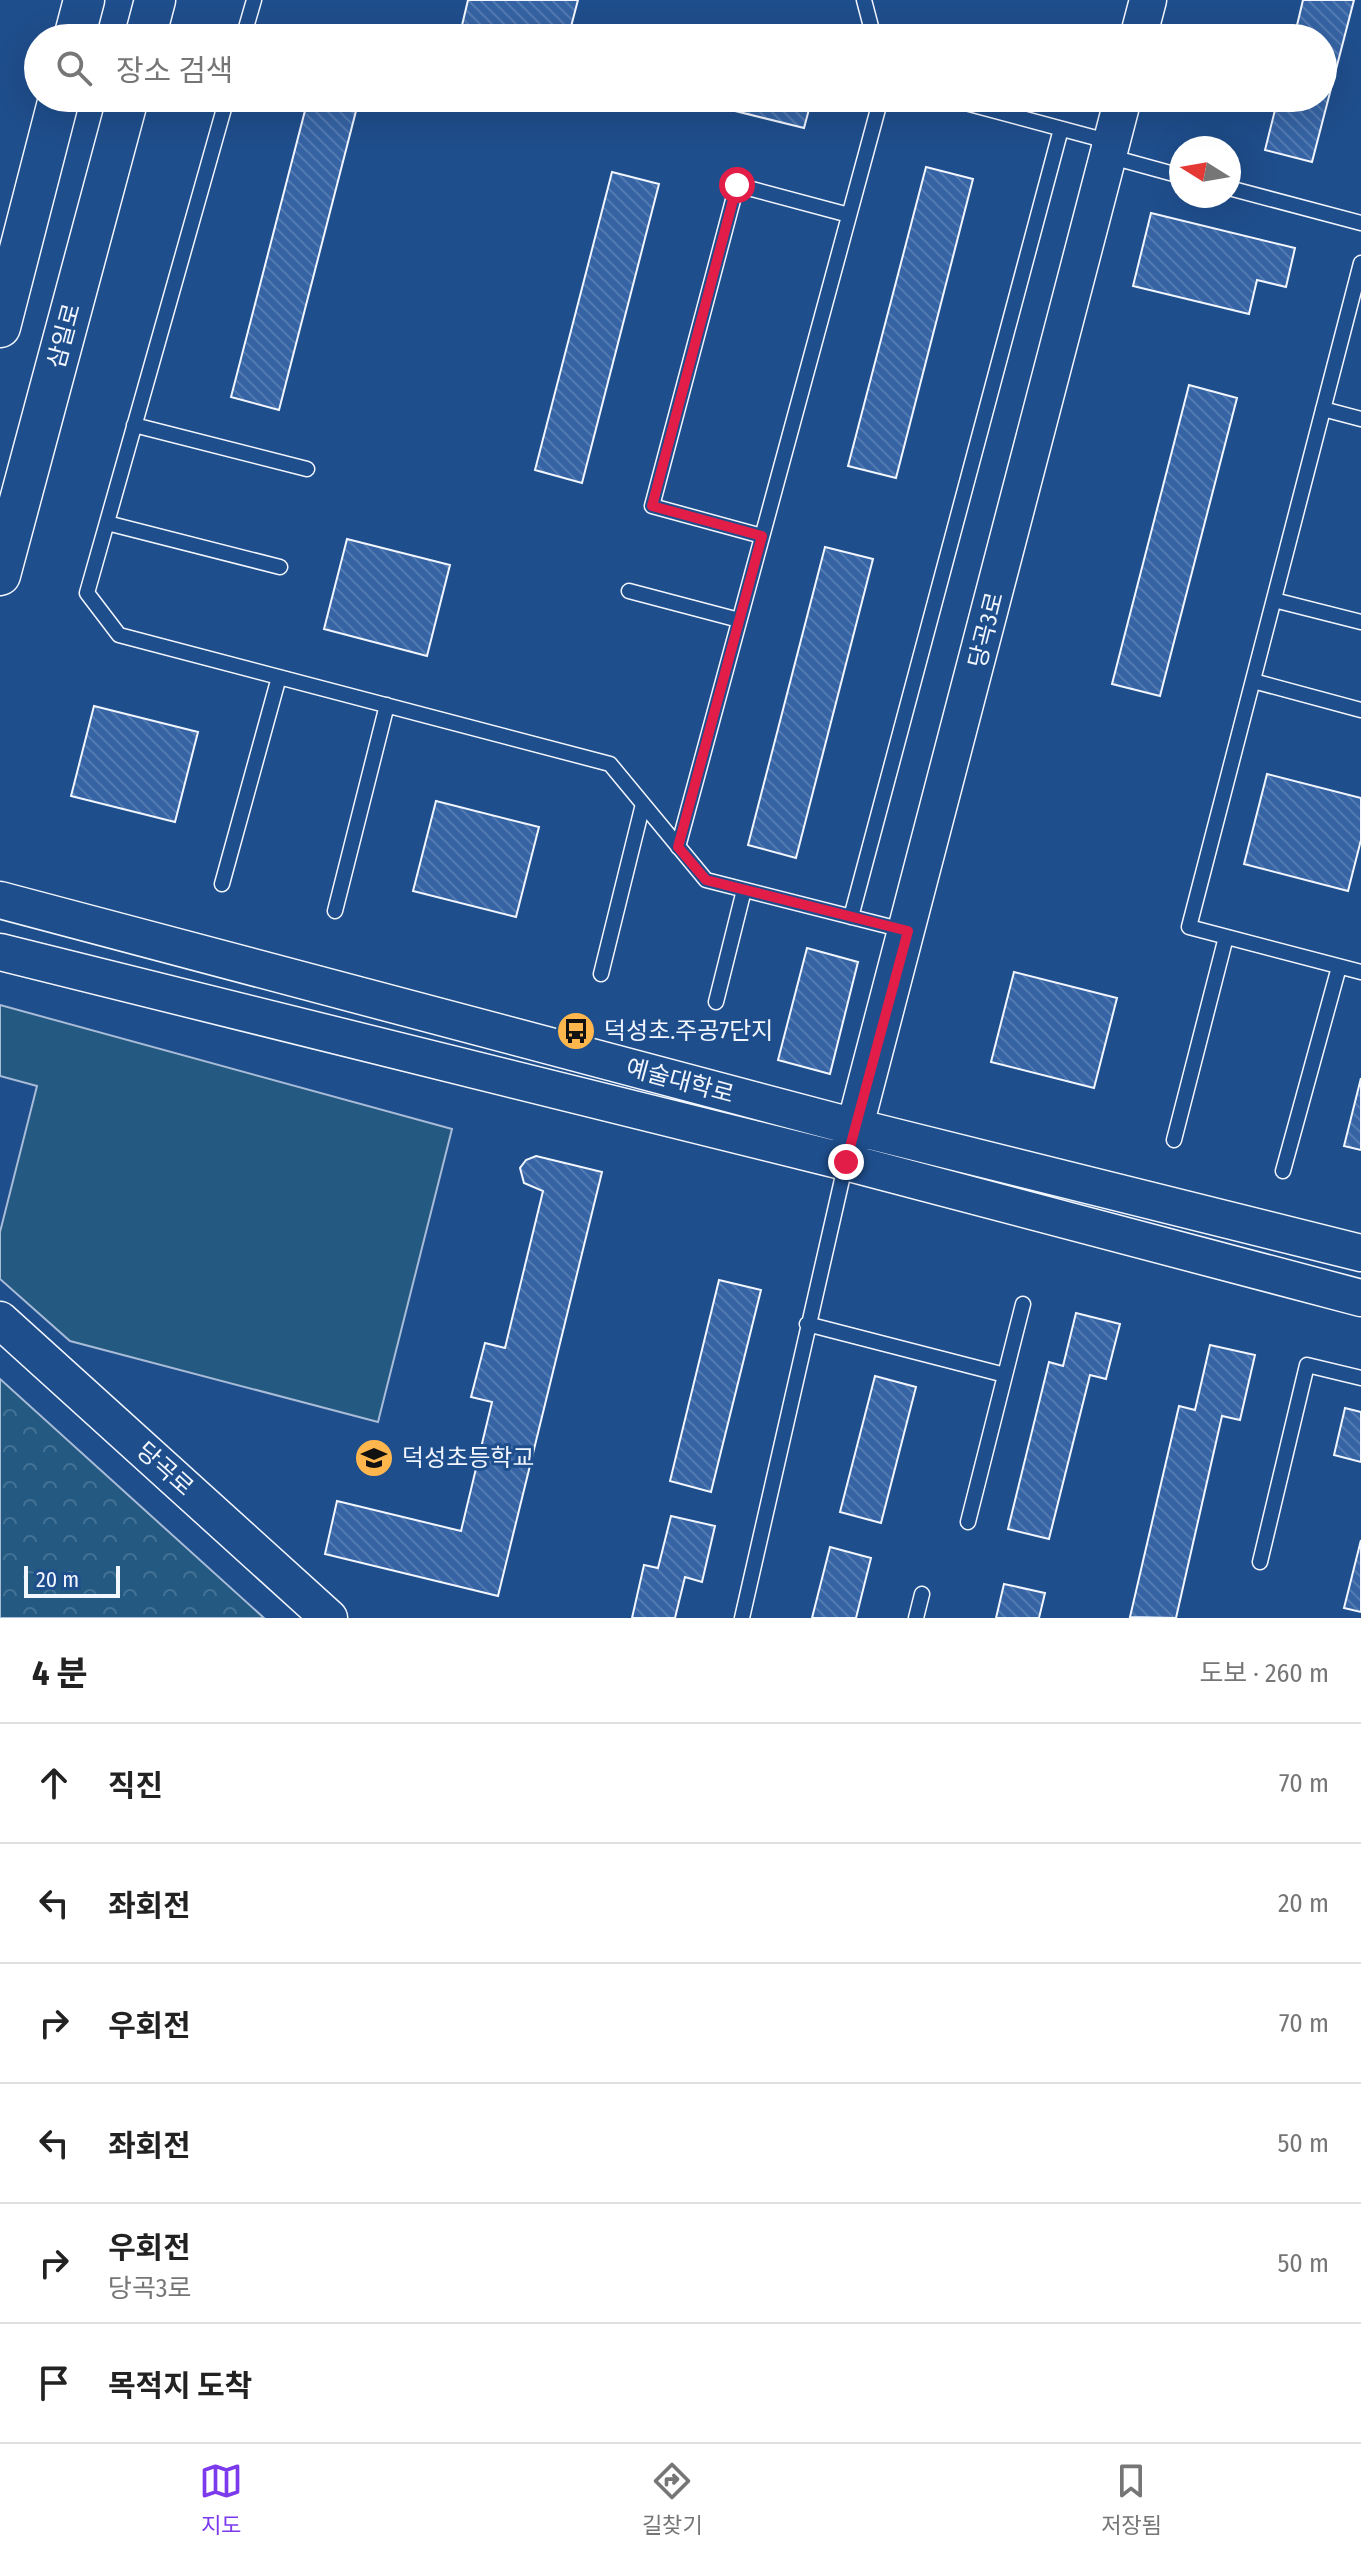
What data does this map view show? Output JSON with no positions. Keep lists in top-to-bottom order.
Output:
{
  "streets": {
    "main road": ["삼일로"],
    "street": ["당곡3로", "예술대학로", "당곡로"]
  },
  "crossings": [
    ["당곡3로", "예술대학로"]
  ],
  "places": {
    "bus stop": ["덕성초.주공7단지"],
    "school or university": ["덕성초등학교"]
  },
  "scale_bar": "20 m",
  "north": "left",
  "page": {
    "search": "장소 검색",
    "scale": "20 m",
    "heading": ["4 분", "도보 · 260 m"],
    "list": [
      ["직진", "70 m"],
      ["좌회전", "20 m"],
      ["우회전", "70 m"],
      ["좌회전", "50 m"],
      ["우회전", "당곡3로", "50 m"],
      "목적지 도착"
    ],
    "nav": ["지도", "길찾기", "저장됨"]
  }
}
